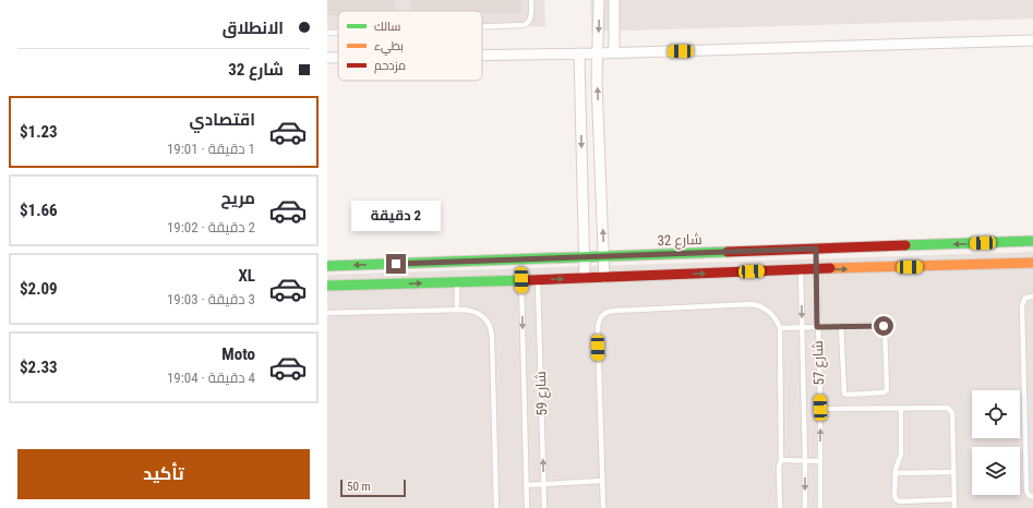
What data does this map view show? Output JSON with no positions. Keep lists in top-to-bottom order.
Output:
{
  "streets": {
    "main road": ["شارع 32"],
    "lane": ["شارع 57", "شارع 59"]
  },
  "legend": ["سالك", "بطيء", "مزدحم"],
  "scale_bar": "50 m",
  "page": {
    "banner": ["الانطلاق", "شارع 32"],
    "list": [
      {
        "name": "اقتصادي",
        "note": "1 دقيقة · 19:01",
        "value": "$1.23"
      },
      {
        "name": "مريح",
        "note": "2 دقيقة · 19:02",
        "value": "$1.66"
      },
      {
        "name": "XL",
        "note": "3 دقيقة · 19:03",
        "value": "$2.09"
      },
      {
        "name": "Moto",
        "note": "4 دقيقة · 19:04",
        "value": "$2.33"
      }
    ],
    "bubble": "2 دقيقة",
    "buttons": "تأكيد",
    "scale": "50 m"
  }
}
